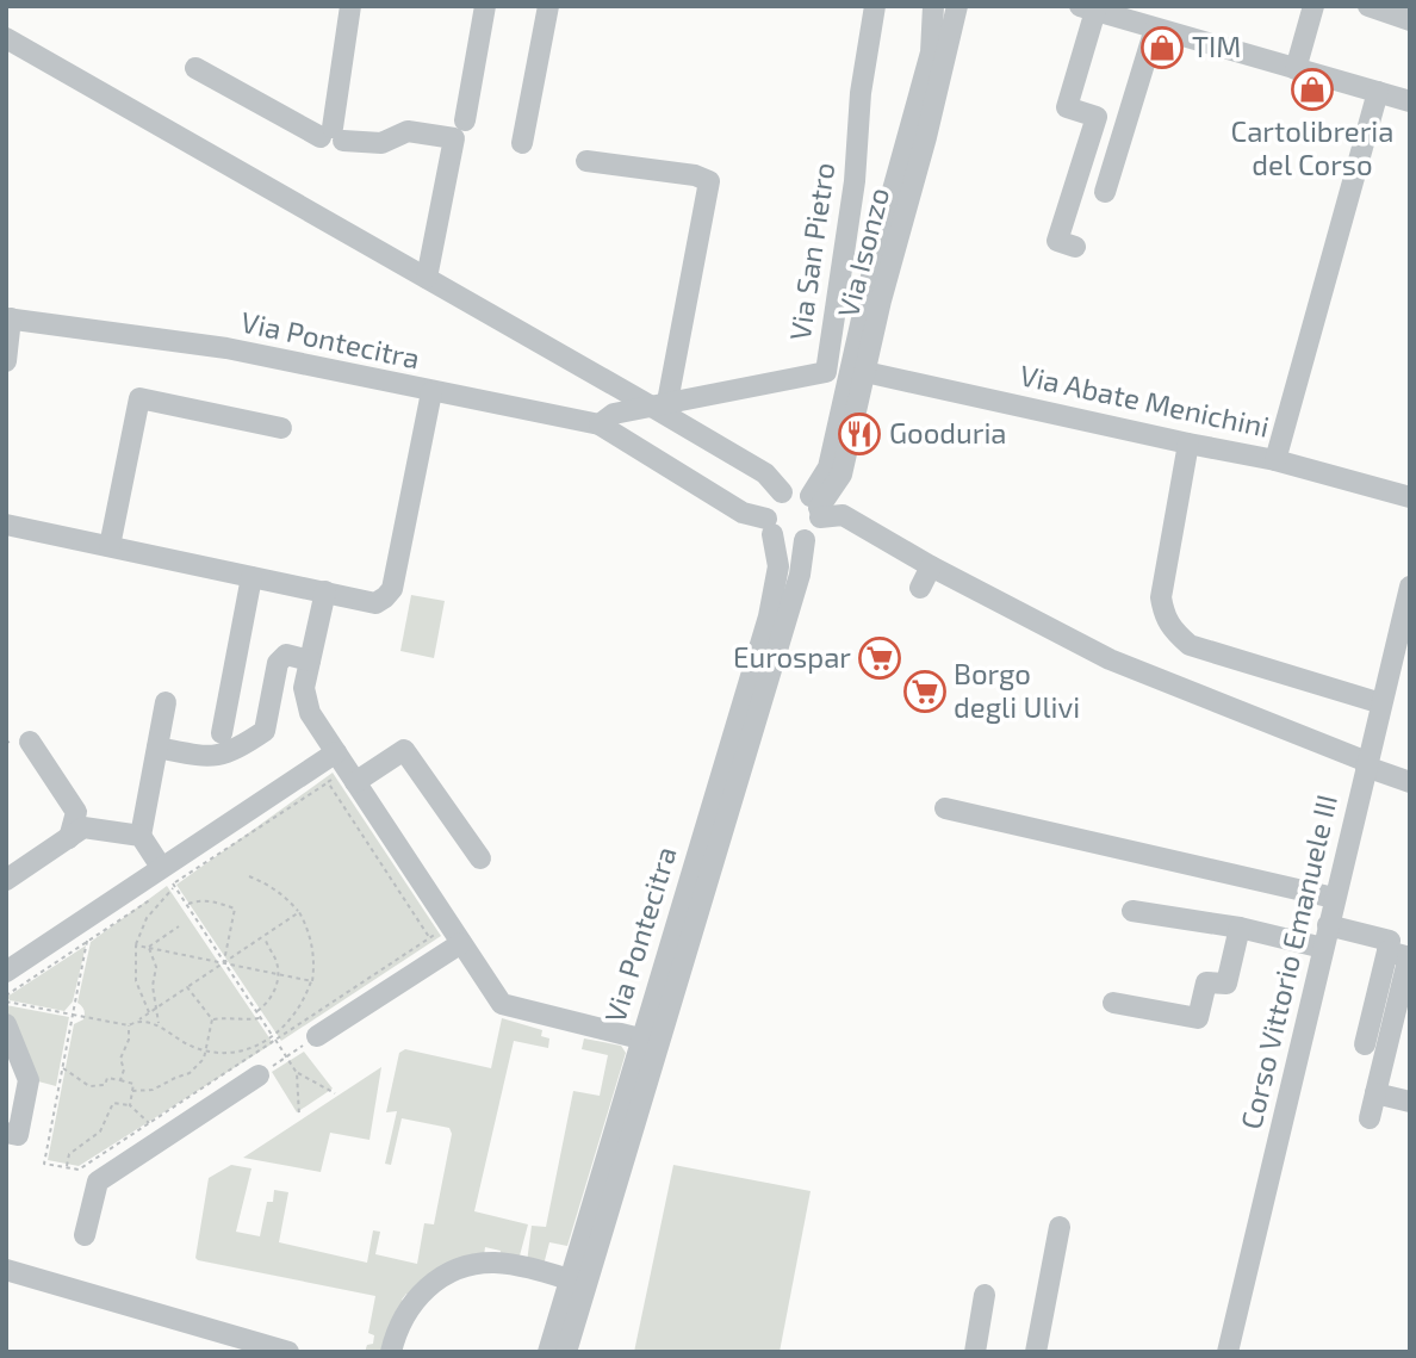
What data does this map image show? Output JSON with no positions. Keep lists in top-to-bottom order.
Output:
{
  "streets": {
    "street": [
      "Via San Pietro",
      "Via Isonzo",
      "Via Pontecitra",
      "Via Abate Menichini",
      "Corso Vittorio Emanuele III"
    ]
  },
  "crossings": [
    ["Via San Pietro", "Via Pontecitra"],
    ["Via Isonzo", "Via Pontecitra"],
    ["Via Isonzo", "Via Abate Menichini"]
  ],
  "places": {
    "shop": ["TIM", "Cartolibreria del Corso"],
    "restaurant": ["Gooduria"],
    "supermarket": ["Eurospar", "Borgo degli Ulivi"]
  }
}
